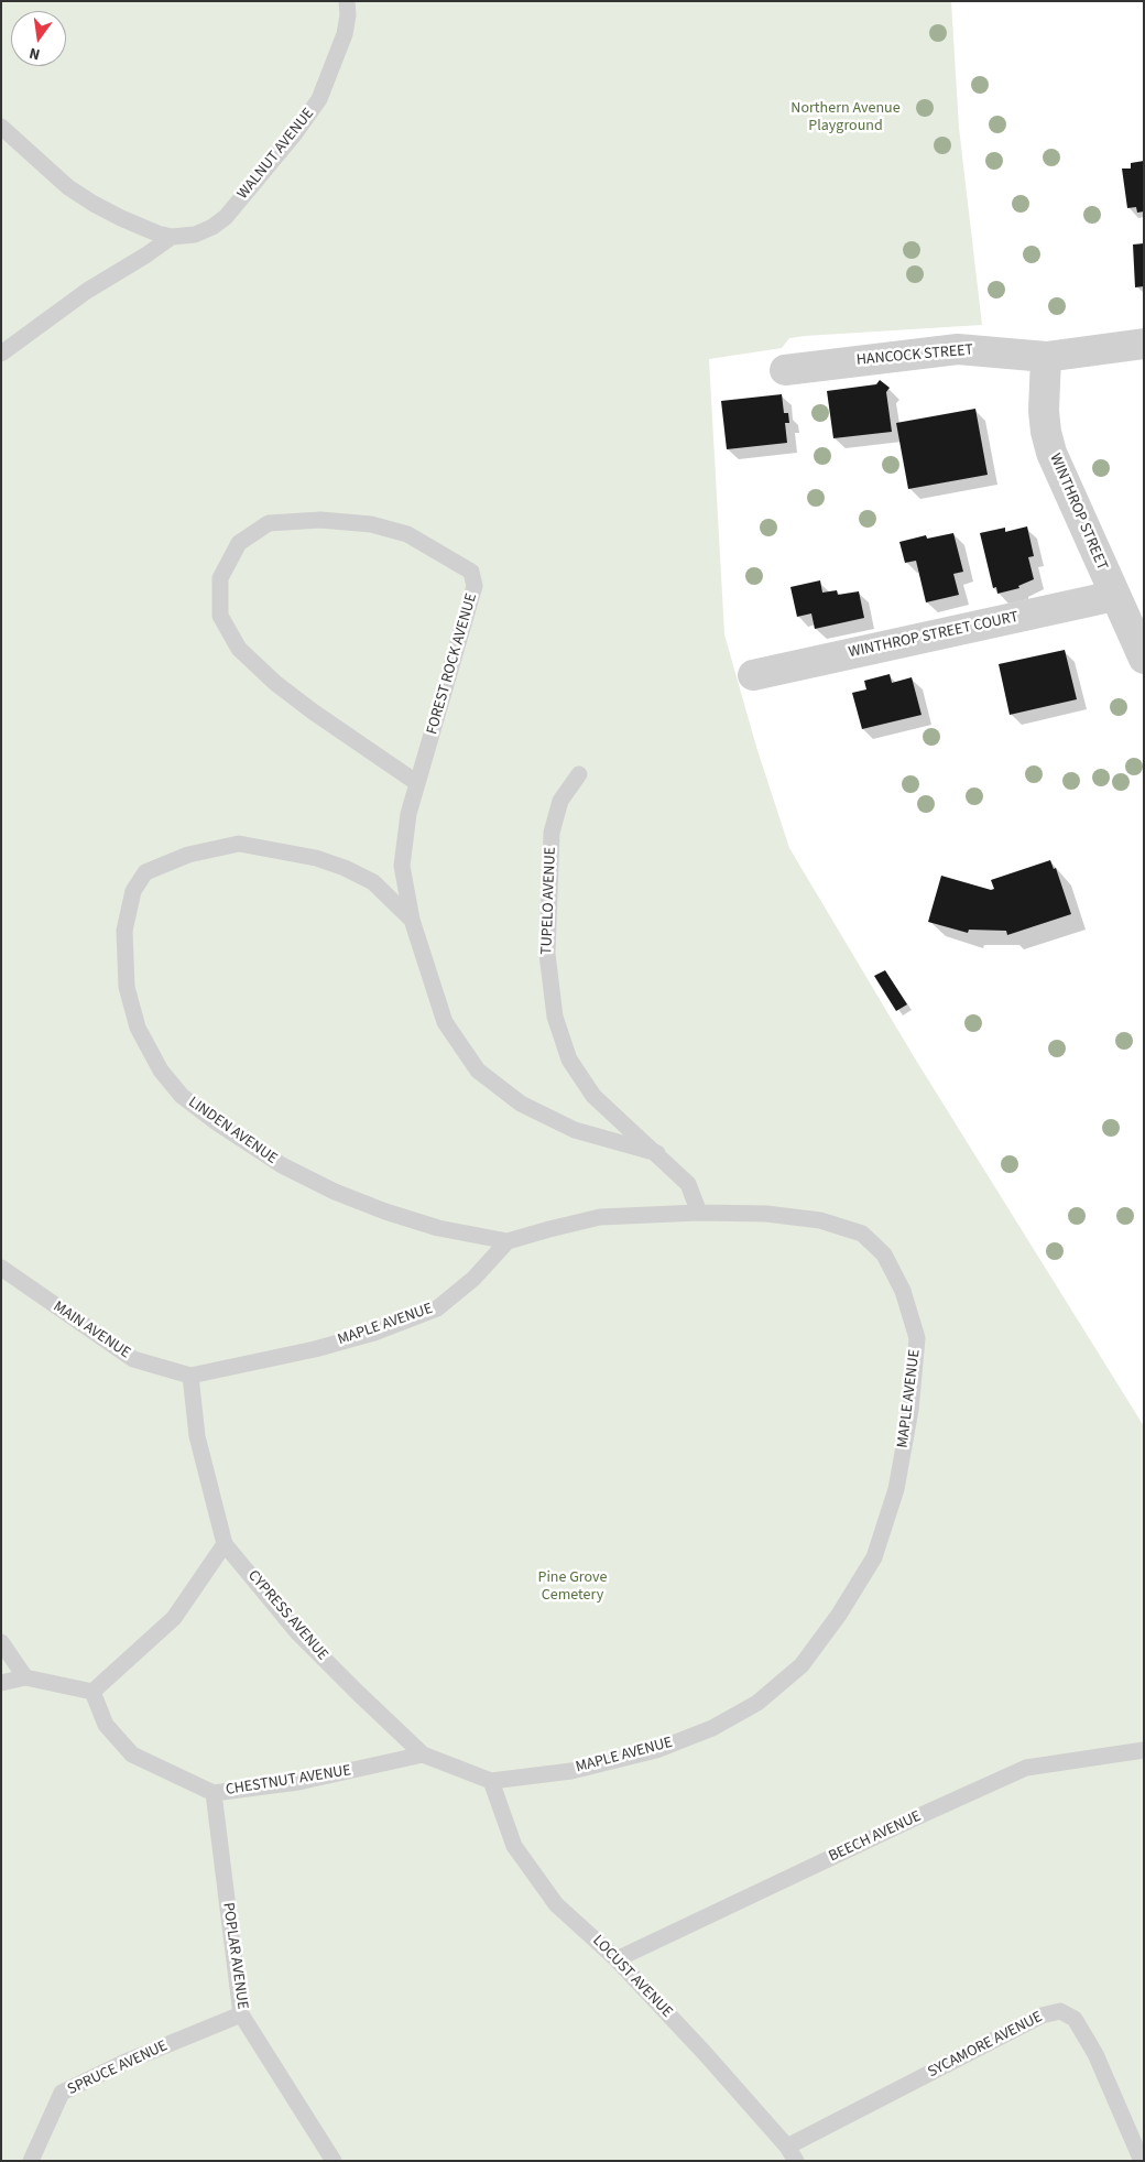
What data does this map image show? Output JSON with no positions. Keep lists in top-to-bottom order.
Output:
{
  "streets": {
    "street": ["HANCOCK STREET", "WINTHROP STREET", "WINTHROP STREET COURT"],
    "lane": [
      "WALNUT AVENUE",
      "FOREST ROCK AVENUE",
      "TUPELO AVENUE",
      "LINDEN AVENUE",
      "MAPLE AVENUE",
      "MAIN AVENUE",
      "CYPRESS AVENUE",
      "CHESTNUT AVENUE",
      "BEECH AVENUE",
      "POPLAR AVENUE",
      "LOCUST AVENUE",
      "SYCAMORE AVENUE",
      "SPRUCE AVENUE"
    ]
  },
  "crossings": [
    ["HANCOCK STREET", "WINTHROP STREET"],
    ["WINTHROP STREET", "WINTHROP STREET COURT"],
    ["FOREST ROCK AVENUE", "TUPELO AVENUE"],
    ["FOREST ROCK AVENUE", "LINDEN AVENUE"],
    ["TUPELO AVENUE", "MAPLE AVENUE"],
    ["LINDEN AVENUE", "MAPLE AVENUE"],
    ["MAPLE AVENUE", "MAIN AVENUE"],
    ["MAPLE AVENUE", "CYPRESS AVENUE"],
    ["MAPLE AVENUE", "LOCUST AVENUE"],
    ["MAIN AVENUE", "CYPRESS AVENUE"],
    ["CYPRESS AVENUE", "CHESTNUT AVENUE"],
    ["CYPRESS AVENUE", "LOCUST AVENUE"],
    ["CHESTNUT AVENUE", "POPLAR AVENUE"],
    ["BEECH AVENUE", "LOCUST AVENUE"],
    ["POPLAR AVENUE", "SPRUCE AVENUE"],
    ["LOCUST AVENUE", "SYCAMORE AVENUE"]
  ],
  "parks": ["Northern Avenue Playground", "Pine Grove Cemetery"],
  "north": "bottom"
}
